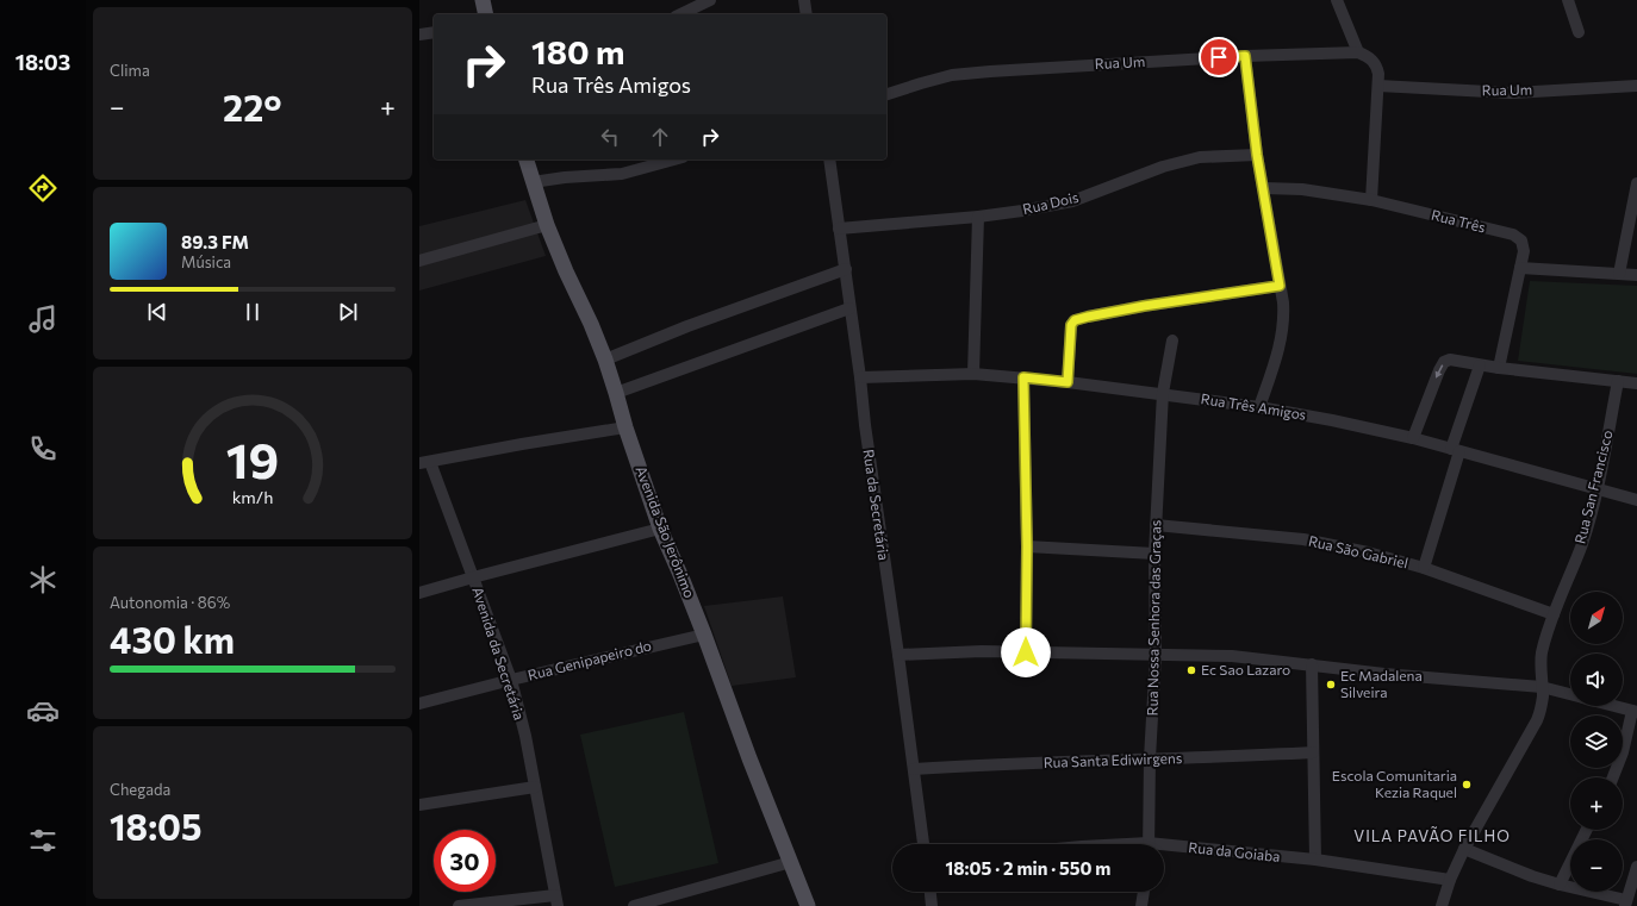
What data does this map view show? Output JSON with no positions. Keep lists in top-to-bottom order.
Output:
{
  "streets": {
    "main road": ["Avenida São Jerônimo"],
    "street": [
      "Rua Um",
      "Rua Dois",
      "Rua Três",
      "Rua Três Amigos",
      "Rua San Francisco",
      "Rua da Secretária",
      "Rua São Gabriel",
      "Rua Nossa Senhora das Graças",
      "Avenida da Secretária",
      "Rua Genipapeiro do",
      "Rua Santa Ediwirgens",
      "Rua da Goiaba"
    ]
  },
  "crossings": [
    ["Rua Dois", "Rua da Secretária"],
    ["Rua Três Amigos", "Rua San Francisco"],
    ["Rua Três Amigos", "Rua da Secretária"],
    ["Rua Três Amigos", "Rua Nossa Senhora das Graças"],
    ["Rua San Francisco", "Rua São Gabriel"],
    ["Rua San Francisco", "Rua da Goiaba"],
    ["Rua da Secretária", "Rua Santa Ediwirgens"],
    ["Avenida São Jerônimo", "Rua Genipapeiro do"],
    ["Rua São Gabriel", "Rua Nossa Senhora das Graças"],
    ["Rua Nossa Senhora das Graças", "Rua Santa Ediwirgens"],
    ["Avenida da Secretária", "Rua Genipapeiro do"]
  ],
  "districts": ["VILA PAVÃO FILHO"],
  "places": ["Ec Sao Lazaro", "Ec Madalena Silveira", "Escola Comunitaria Kezia Raquel"],
  "north": "top right",
  "page": {
    "tabs": "18:03",
    "tile": [
      "Clima",
      ["Autonomia · 86%", "430 km"],
      ["Chegada", "18:05"]
    ],
    "turn": ["180 m", "Rua Três Amigos"],
    "heat": ["−", "22°", "+"],
    "song": ["89.3 FM", "Música"],
    "map_buttons": ["+", "−"],
    "limit": "30",
    "trip": "18:05 · 2 min · 550 m",
    "gauge": ["19", "km/h"]
  }
}
